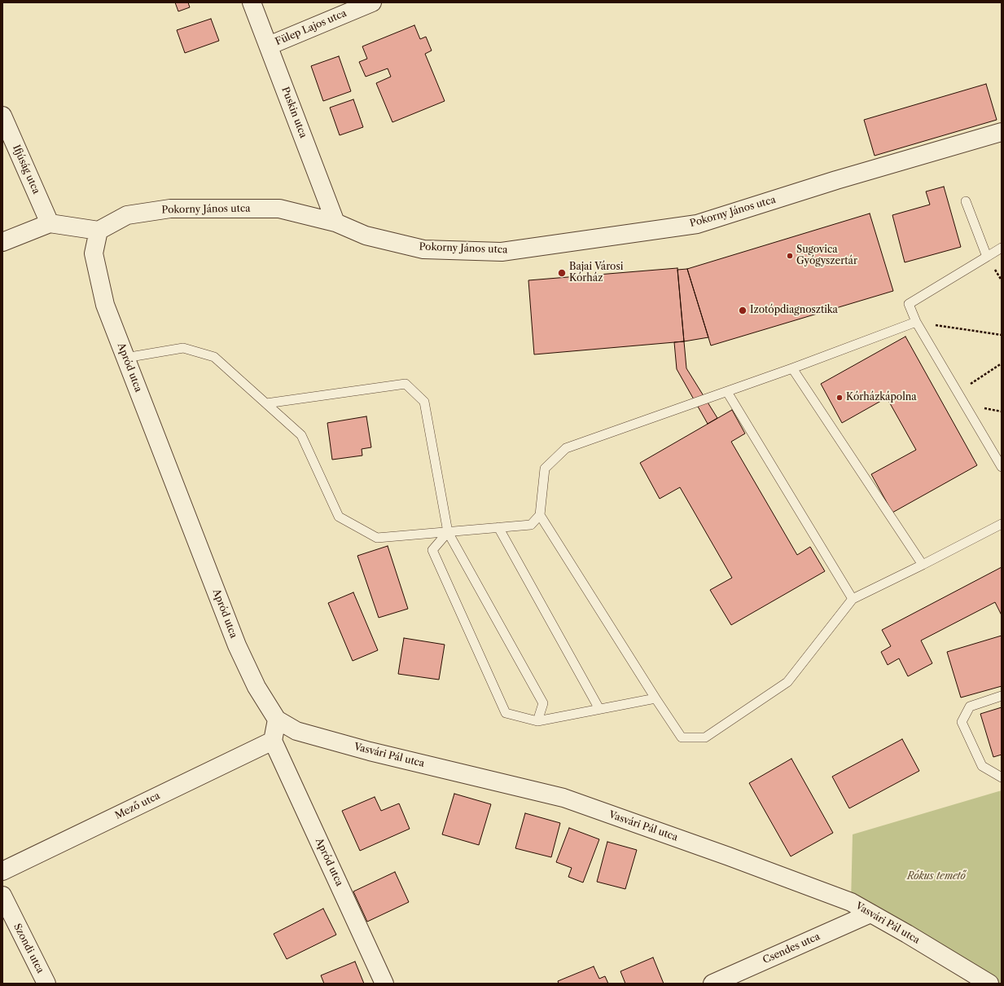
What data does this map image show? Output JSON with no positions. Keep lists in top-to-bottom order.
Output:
{
  "streets": {
    "street": [
      "Fülep Lajos utca",
      "Puskin utca",
      "Ifjúság utca",
      "Pokorny János utca",
      "Apród utca",
      "Vasvári Pál utca",
      "Mező utca",
      "Szondi utca",
      "Csendes utca"
    ]
  },
  "crossings": [
    ["Fülep Lajos utca", "Puskin utca"],
    ["Puskin utca", "Pokorny János utca"],
    ["Pokorny János utca", "Apród utca"],
    ["Apród utca", "Vasvári Pál utca"],
    ["Apród utca", "Mező utca"],
    ["Vasvári Pál utca", "Csendes utca"]
  ],
  "parks": ["Rókus temető"],
  "places": [
    "Sugovica Gyógyszertár",
    "Bajai Városi Kórház",
    "Izotópdiagnosztika",
    "Kórházkápolna"
  ]
}
